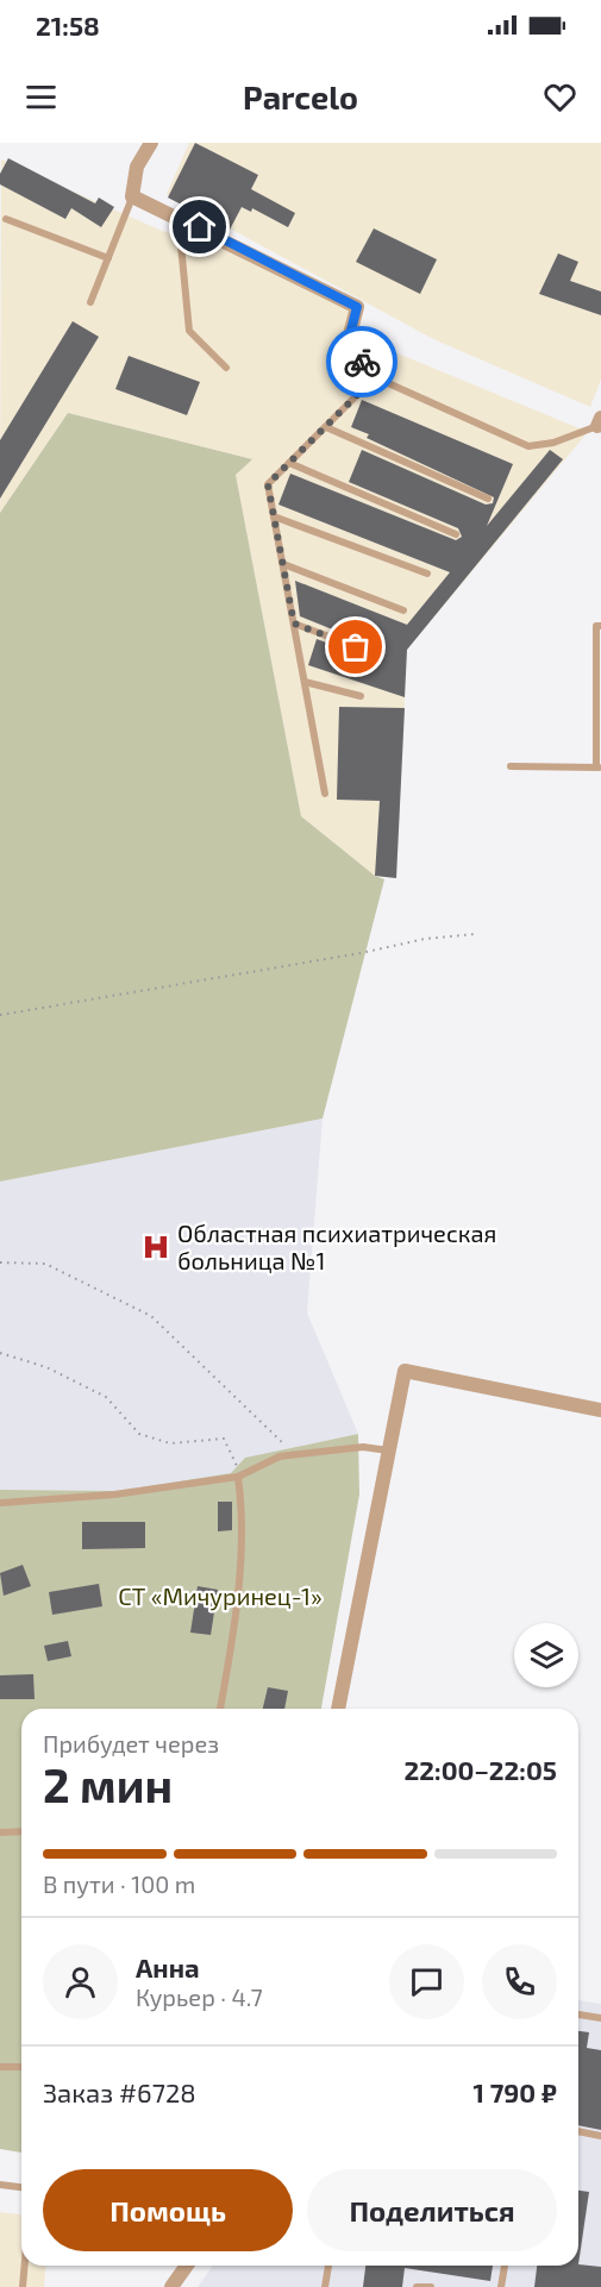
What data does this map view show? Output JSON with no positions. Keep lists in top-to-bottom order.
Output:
{
  "parks": ["СТ «Мичуринец-1»"],
  "places": {
    "hospital": ["Областная психиатрическая больница №1"]
  },
  "page": {
    "status": "21:58",
    "header": "Parcelo",
    "heading": ["2 мин", "Прибудет через", "22:00–22:05"],
    "panel": [
      "Анна",
      "Курьер · 4.7",
      "Заказ #6728",
      "1 790 ₽"
    ],
    "bar": "В пути · 100 m",
    "buttons": ["Помощь", "Поделиться"]
  }
}
